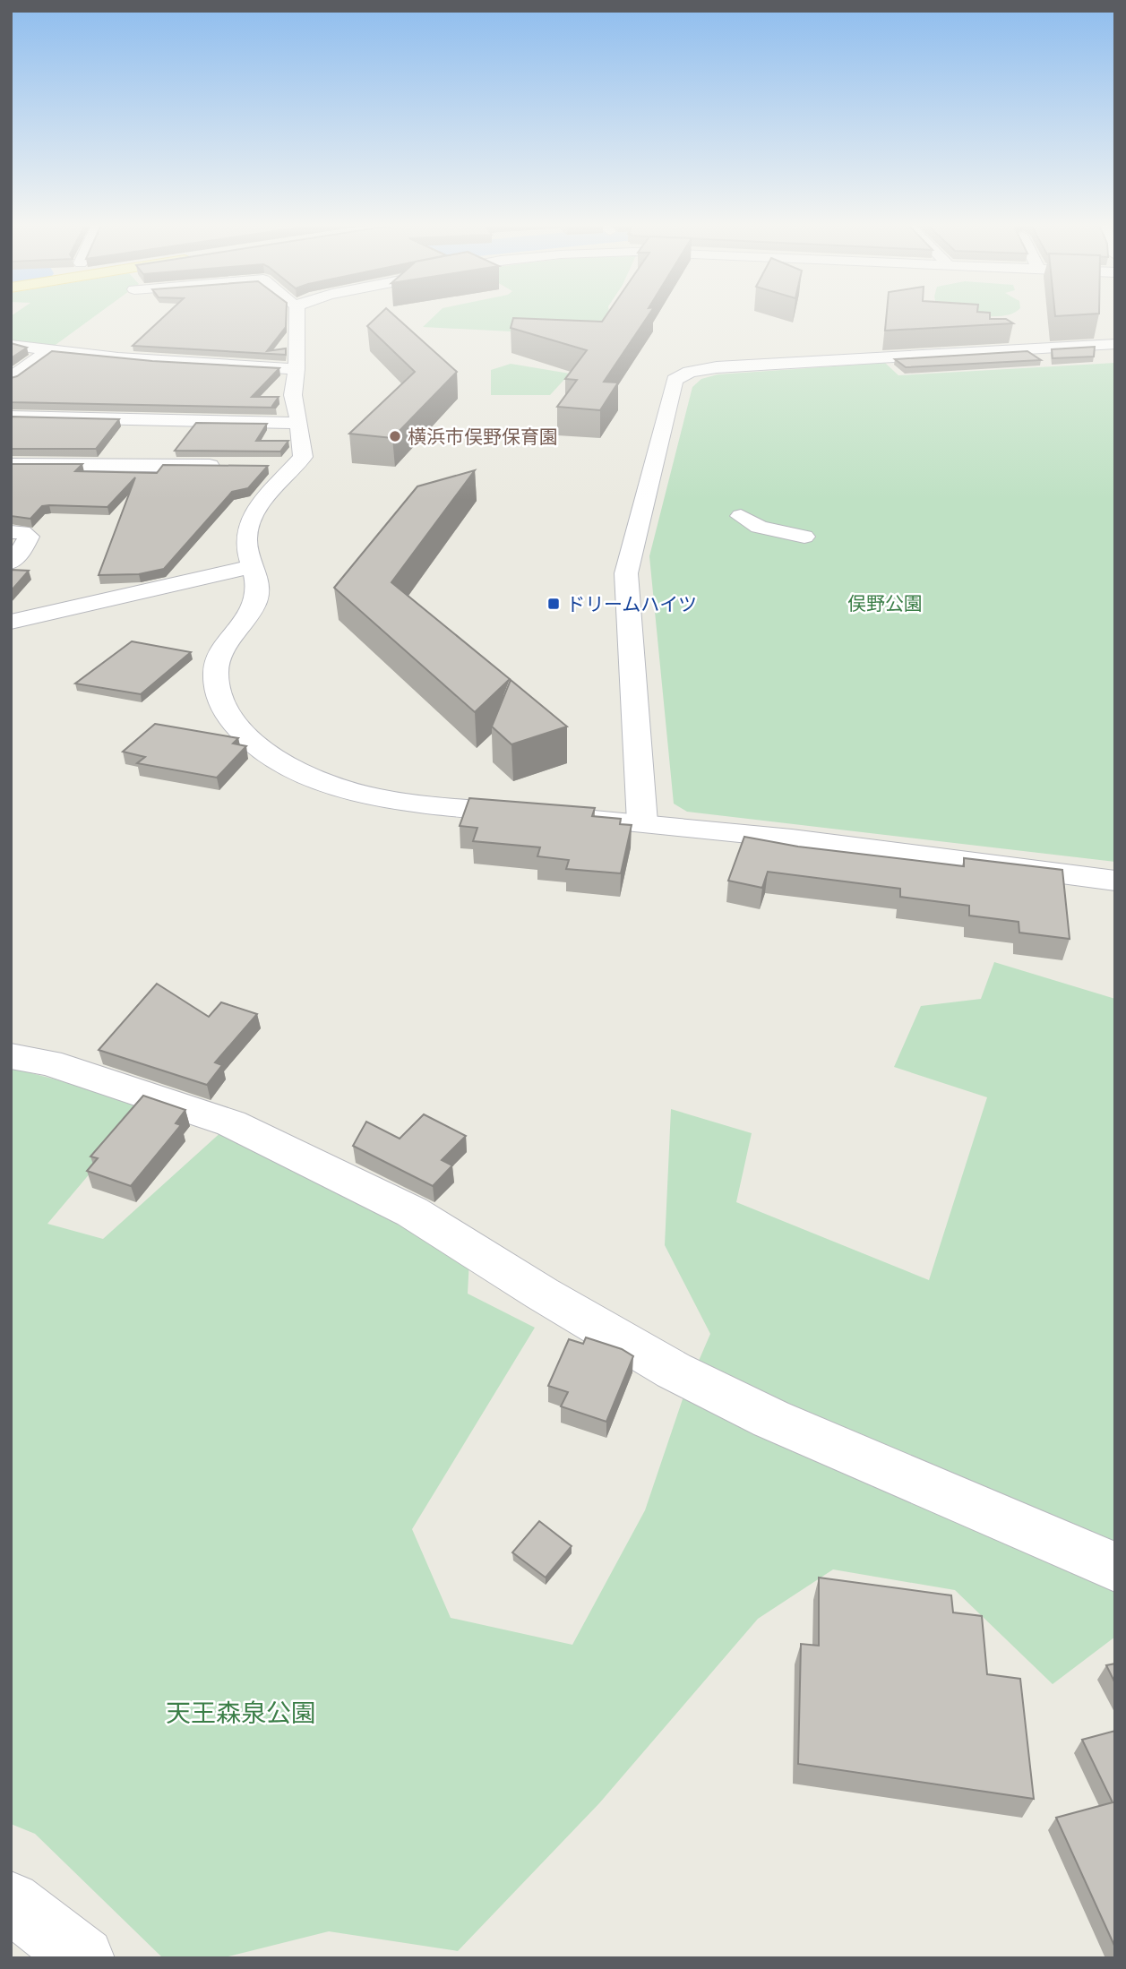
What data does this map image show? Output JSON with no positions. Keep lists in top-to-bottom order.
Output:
{
  "parks": ["俣野公園", "天王森泉公園"],
  "places": {
    "other": ["横浜市俣野保育園"],
    "transit": ["ドリームハイツ"]
  }
}
